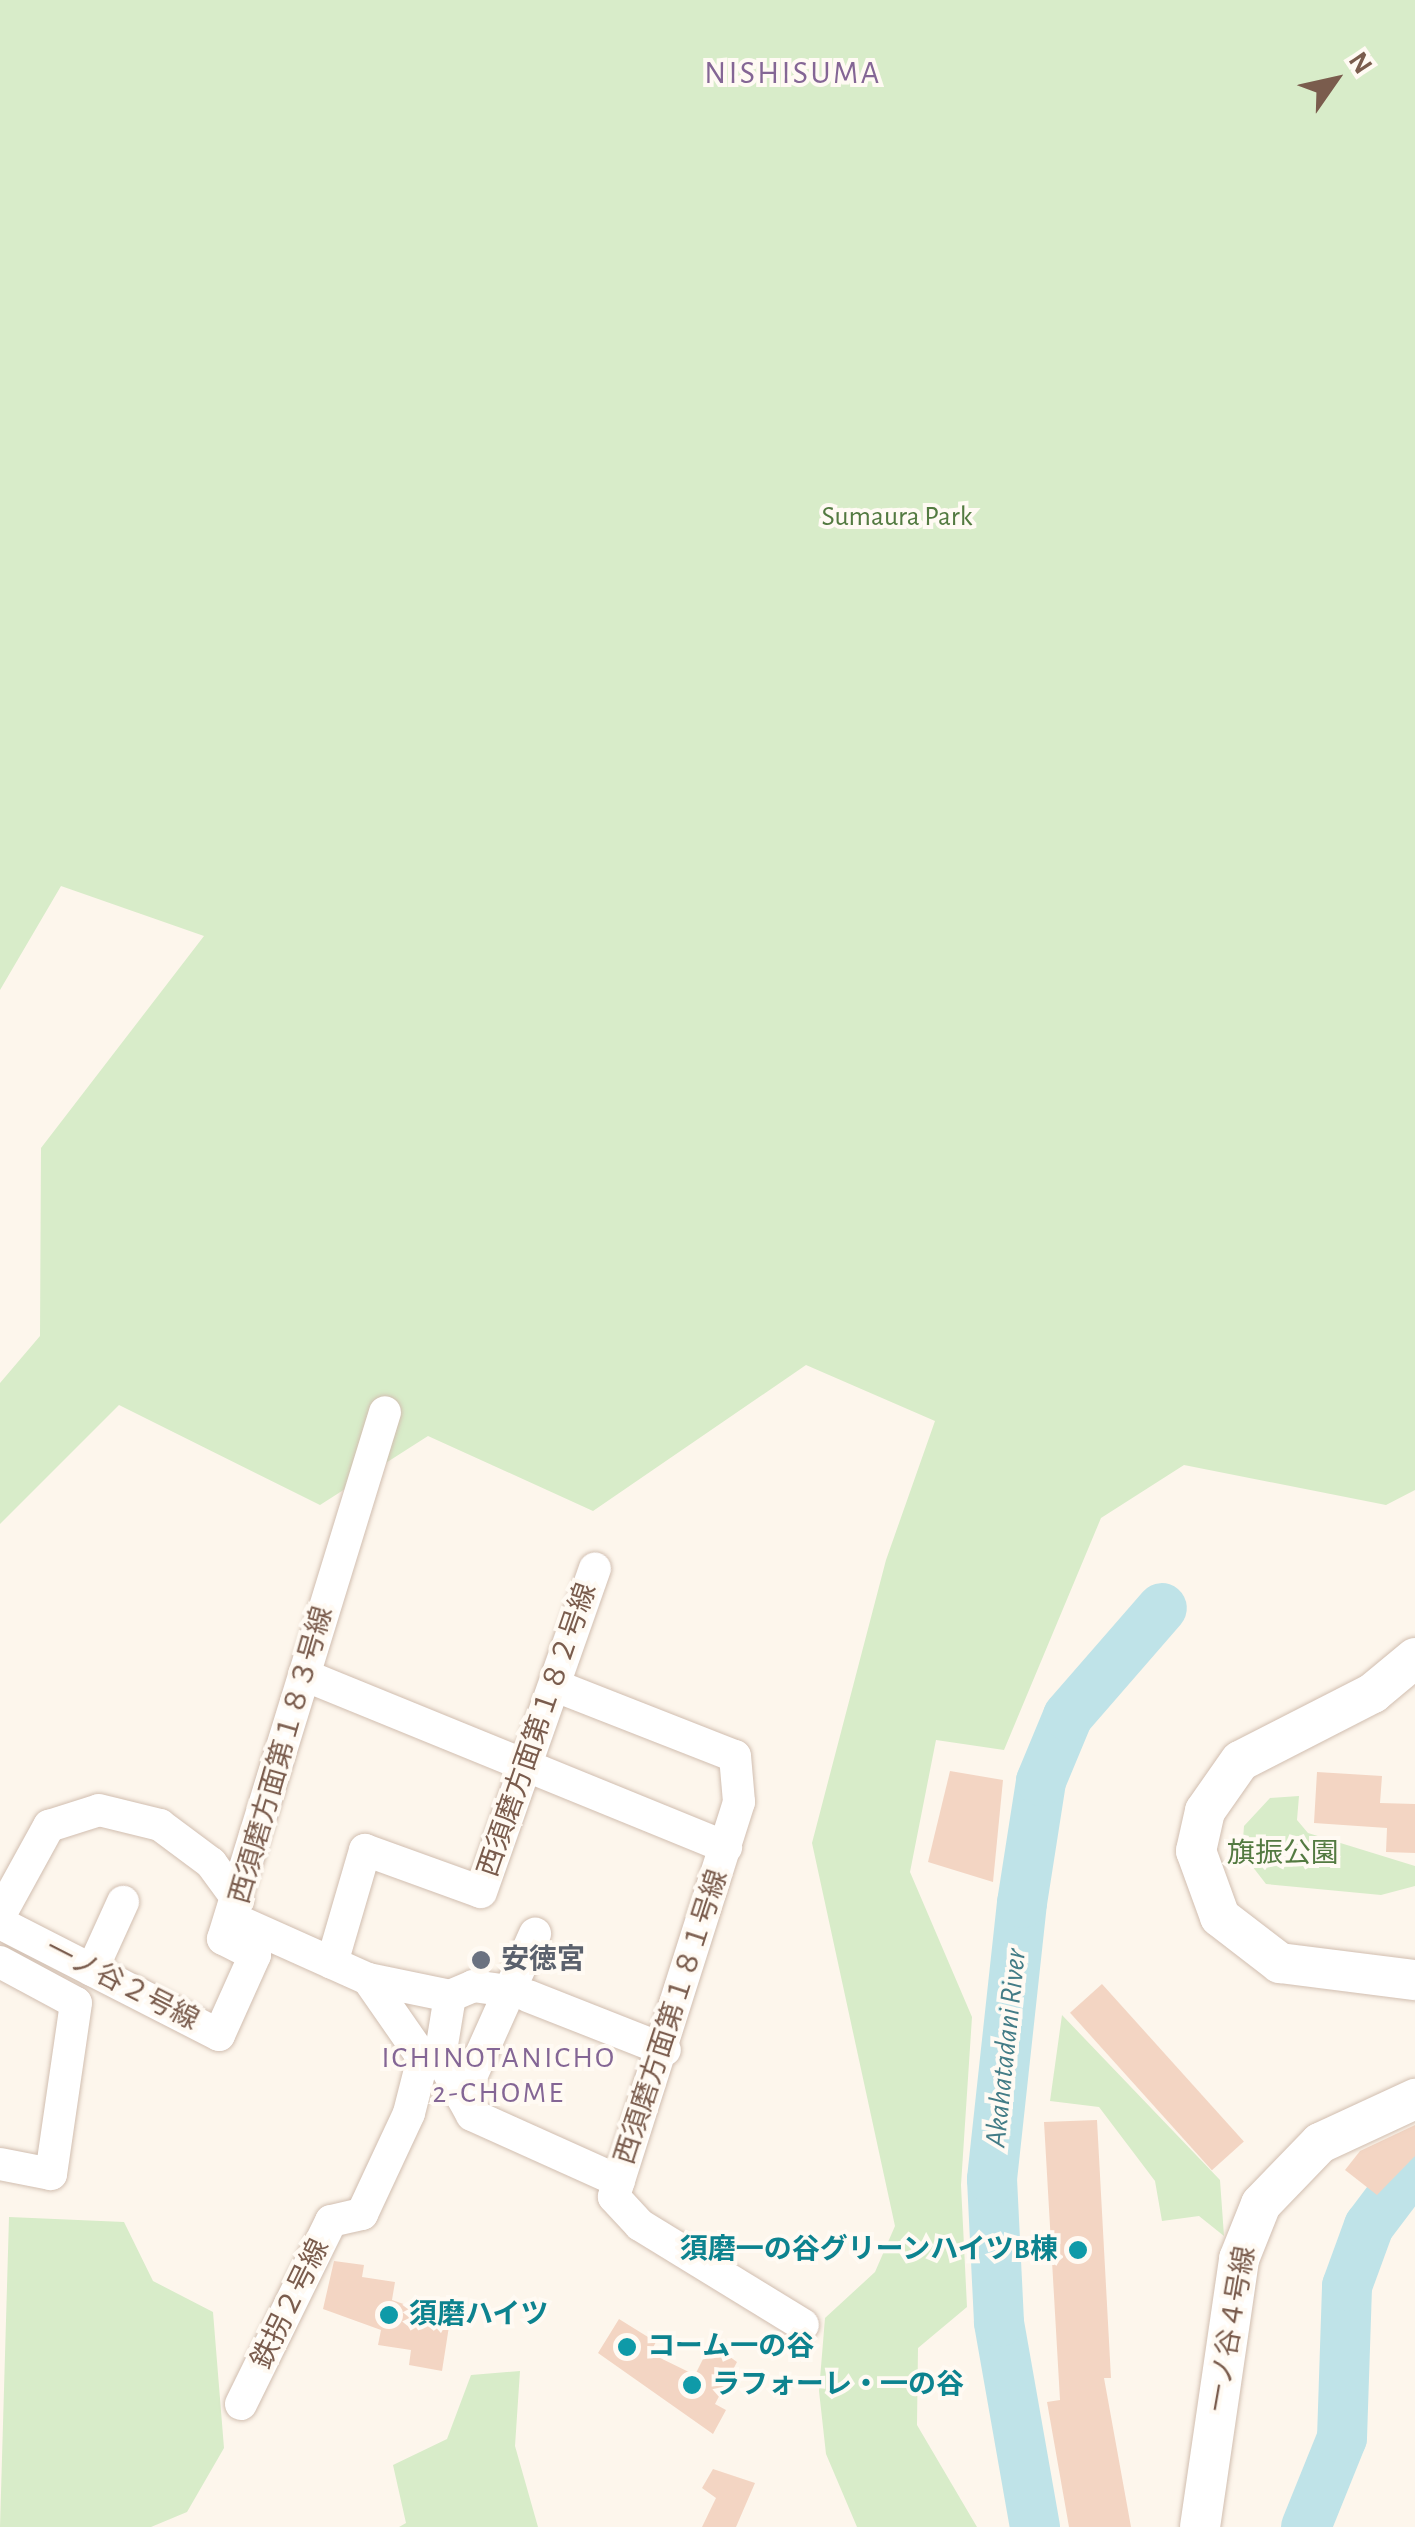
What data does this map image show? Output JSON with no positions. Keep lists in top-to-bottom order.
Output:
{
  "streets": {
    "street": [
      "西須磨方面第１８２号線",
      "西須磨方面第１８３号線",
      "一ノ谷２号線",
      "西須磨方面第１８１号線",
      "鉄拐２号線",
      "一ノ谷４号線"
    ]
  },
  "crossings": [
    ["西須磨方面第１８２号線", "西須磨方面第１８３号線"],
    ["西須磨方面第１８２号線", "西須磨方面第１８１号線"],
    ["西須磨方面第１８３号線", "一ノ谷２号線"],
    ["西須磨方面第１８３号線", "西須磨方面第１８１号線"],
    ["西須磨方面第１８３号線", "鉄拐２号線"]
  ],
  "districts": ["NISHISUMA", "ICHINOTANICHO 2-CHOME"],
  "water": ["Akahatadani River"],
  "parks": ["Sumaura Park", "旗振公園"],
  "places": [
    "安徳宮",
    "須磨一の谷グリーンハイツB棟",
    "須磨ハイツ",
    "コーム一の谷",
    "ラフォーレ・一の谷"
  ],
  "north": "top right"
}
